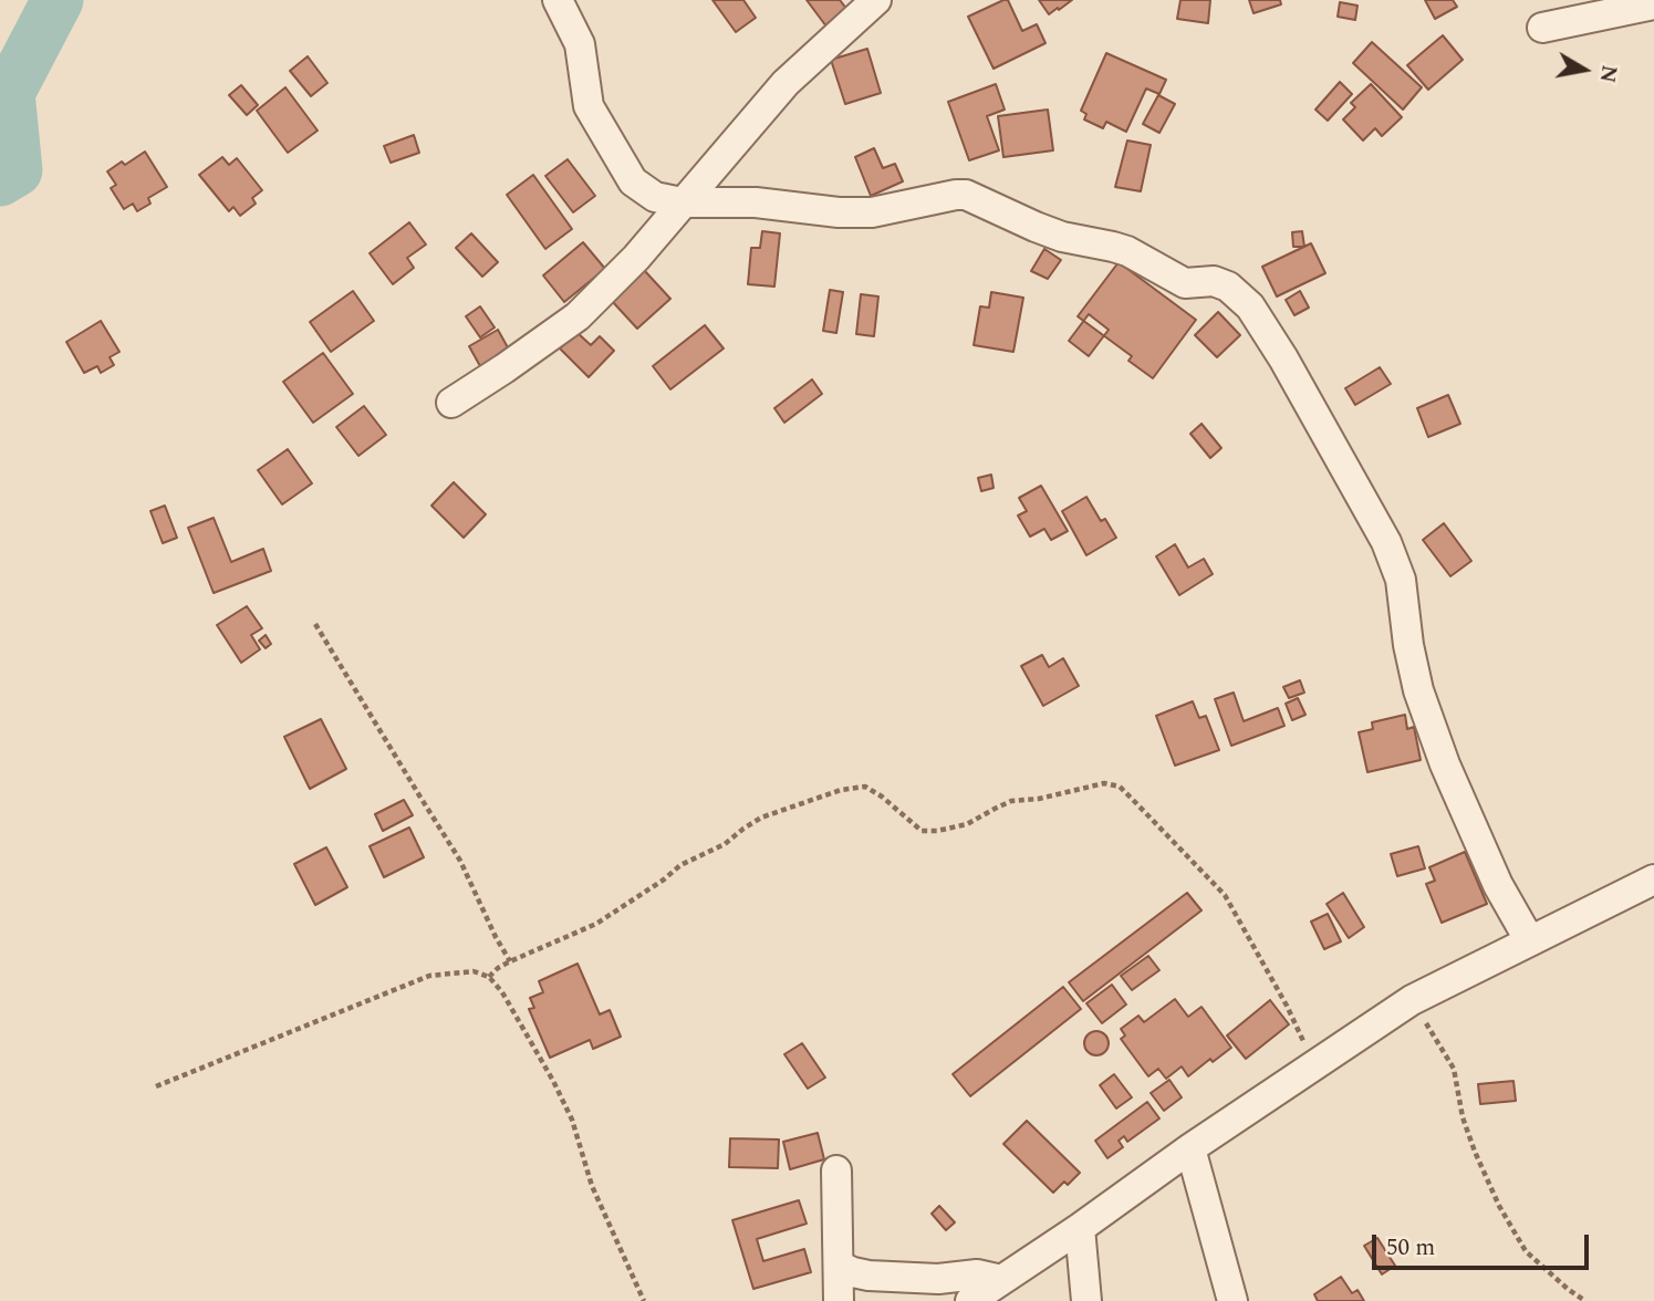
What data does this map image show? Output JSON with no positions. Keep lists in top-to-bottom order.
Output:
{
  "scale_bar": "50 m",
  "north": "right"
}
